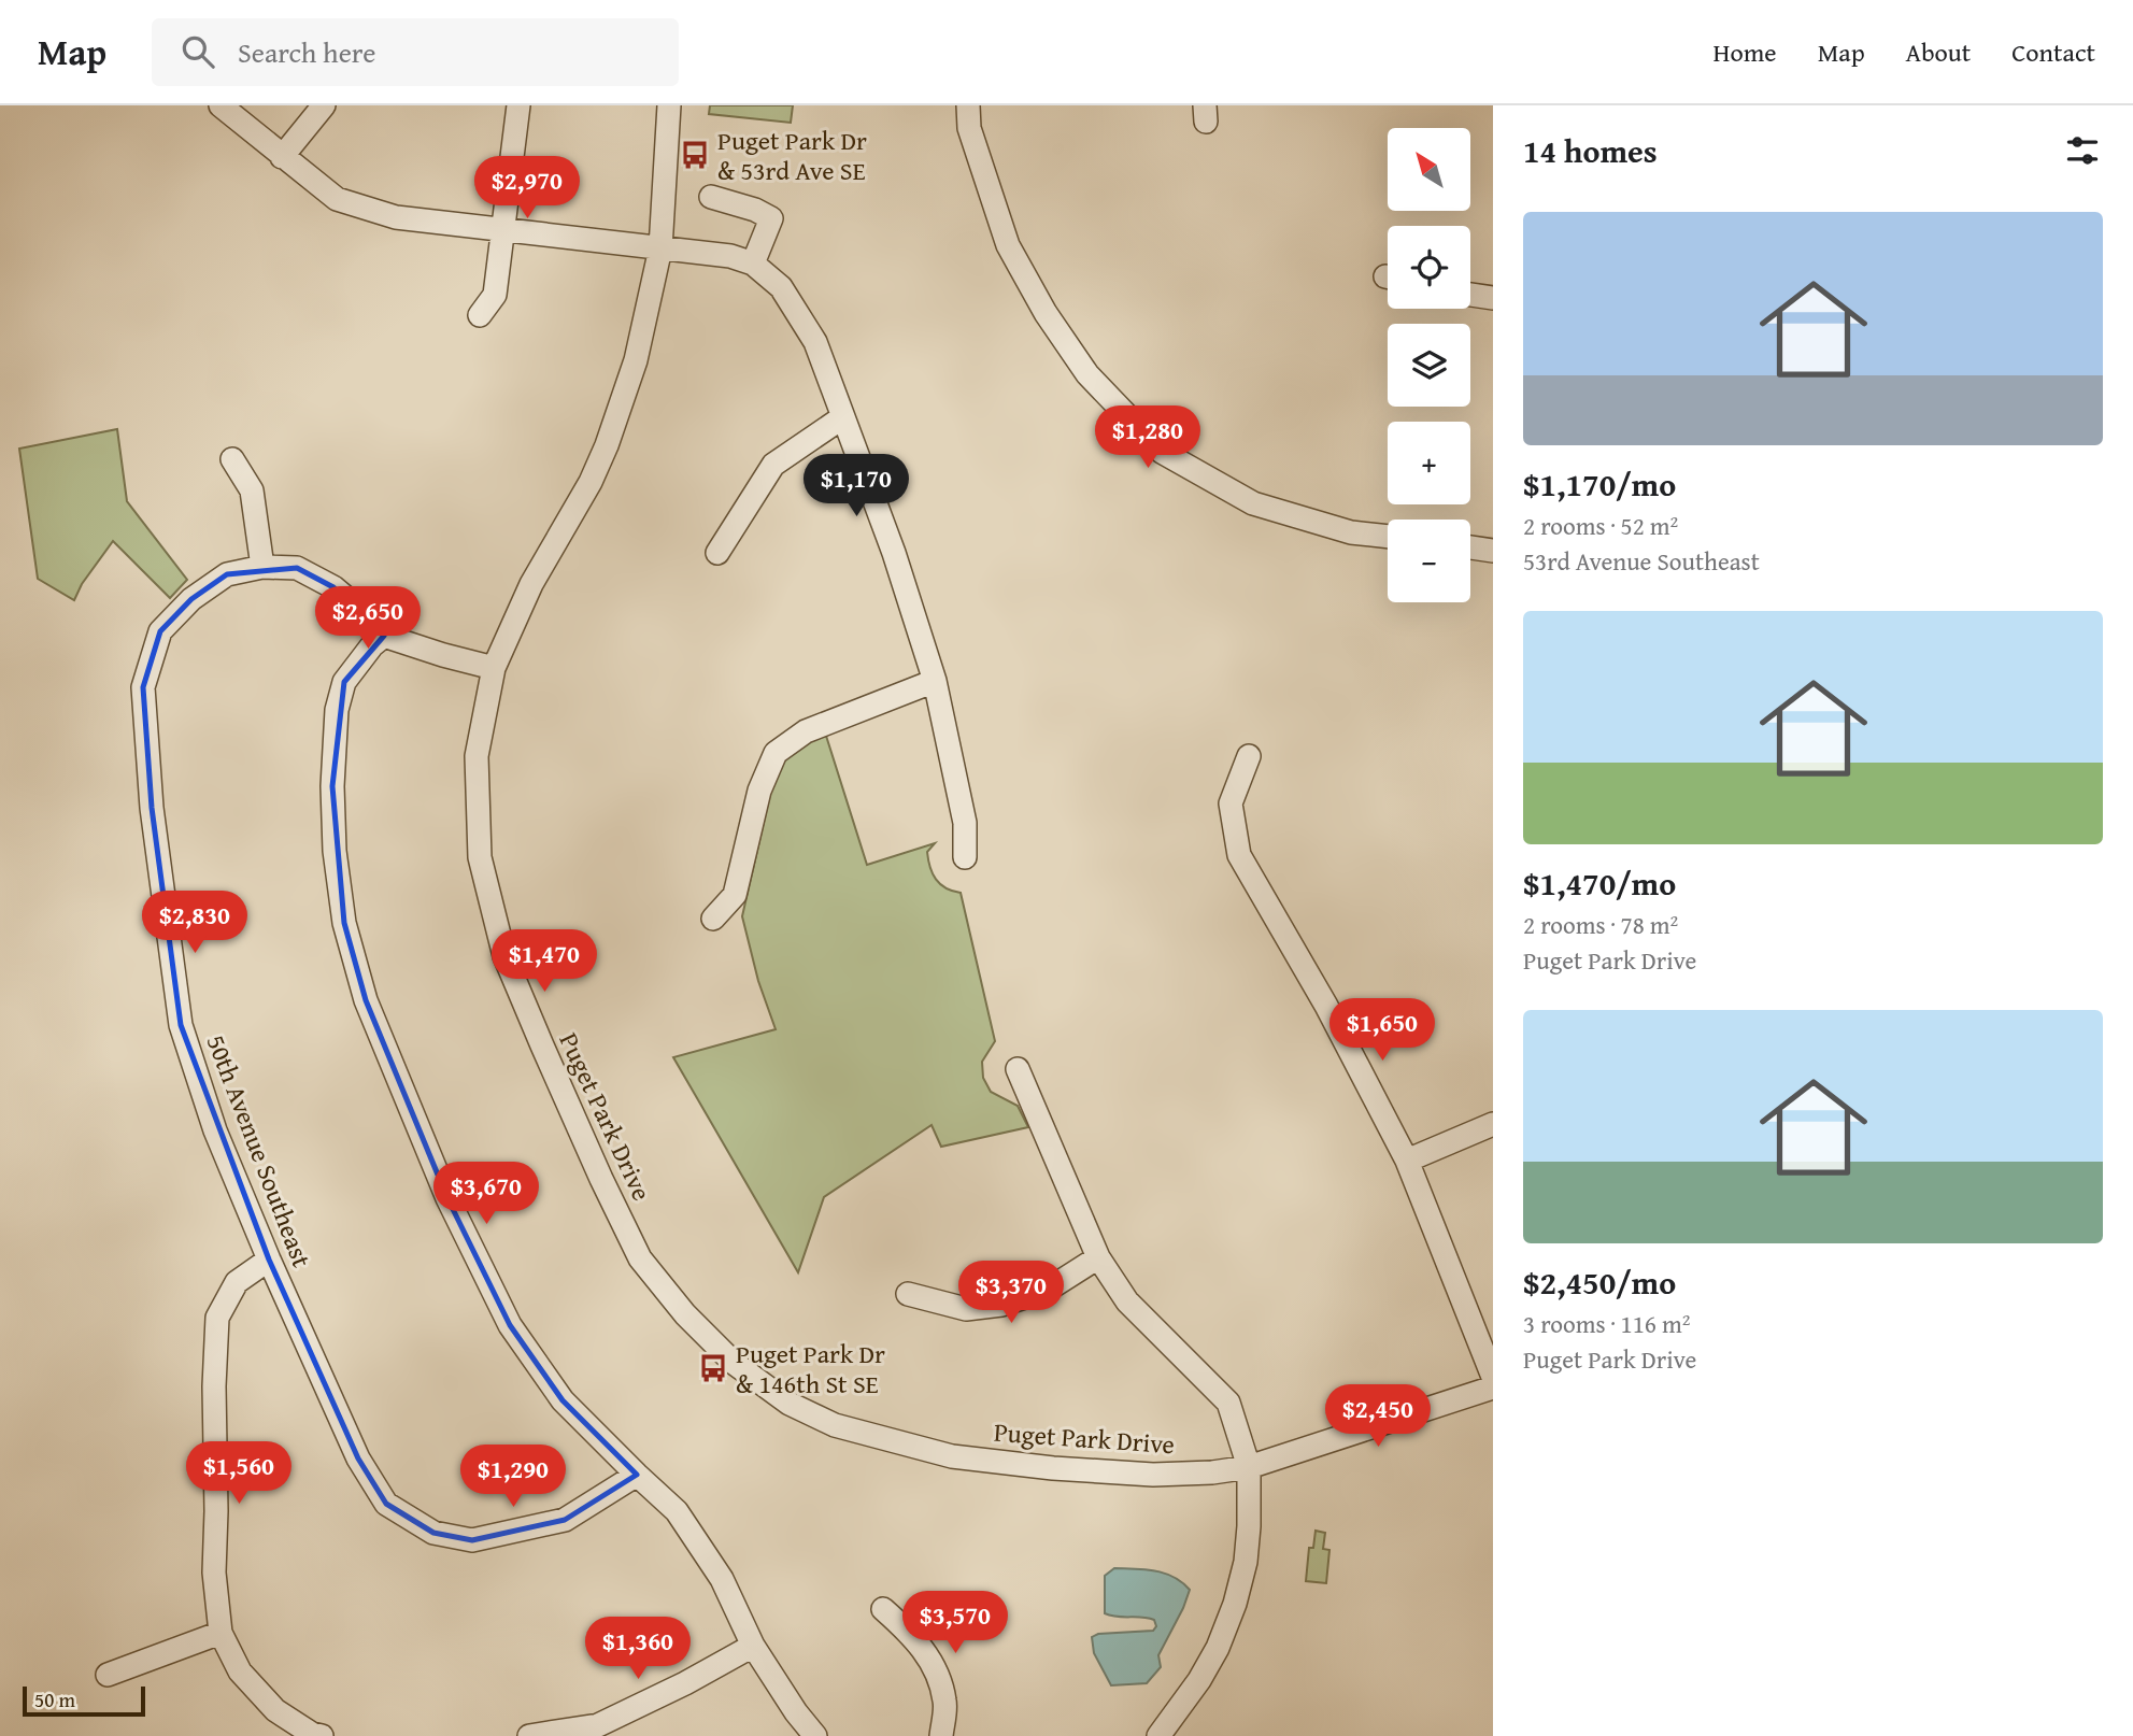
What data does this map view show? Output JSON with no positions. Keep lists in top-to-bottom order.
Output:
{
  "streets": {
    "street": ["Puget Park Drive", "50th Avenue Southeast"]
  },
  "places": {
    "bus stop": ["Puget Park Dr & 53rd Ave SE", "Puget Park Dr & 146th St SE"]
  },
  "scale_bar": "50 m",
  "north": "top left",
  "page": {
    "header": "Map",
    "search": "Search here",
    "nav": [
      "Home",
      "Map",
      "About",
      "Contact"
    ],
    "heading": "14 homes",
    "map_buttons": ["+", "−"],
    "price": [
      "$2,970",
      "$1,280",
      "$1,170",
      "$2,650",
      "$2,830",
      "$1,470",
      "$1,650",
      "$3,670",
      "$3,370",
      "$2,450",
      "$1,560",
      "$1,290",
      "$3,570",
      "$1,360"
    ],
    "list": [
      {
        "name": "$1,170/mo",
        "note": "2 rooms · 52 m² · 53rd Avenue Southeast"
      },
      {
        "name": "$1,470/mo",
        "note": "2 rooms · 78 m² · Puget Park Drive"
      },
      {
        "name": "$2,450/mo",
        "note": "3 rooms · 116 m² · Puget Park Drive"
      }
    ],
    "scale": "50 m"
  }
}
